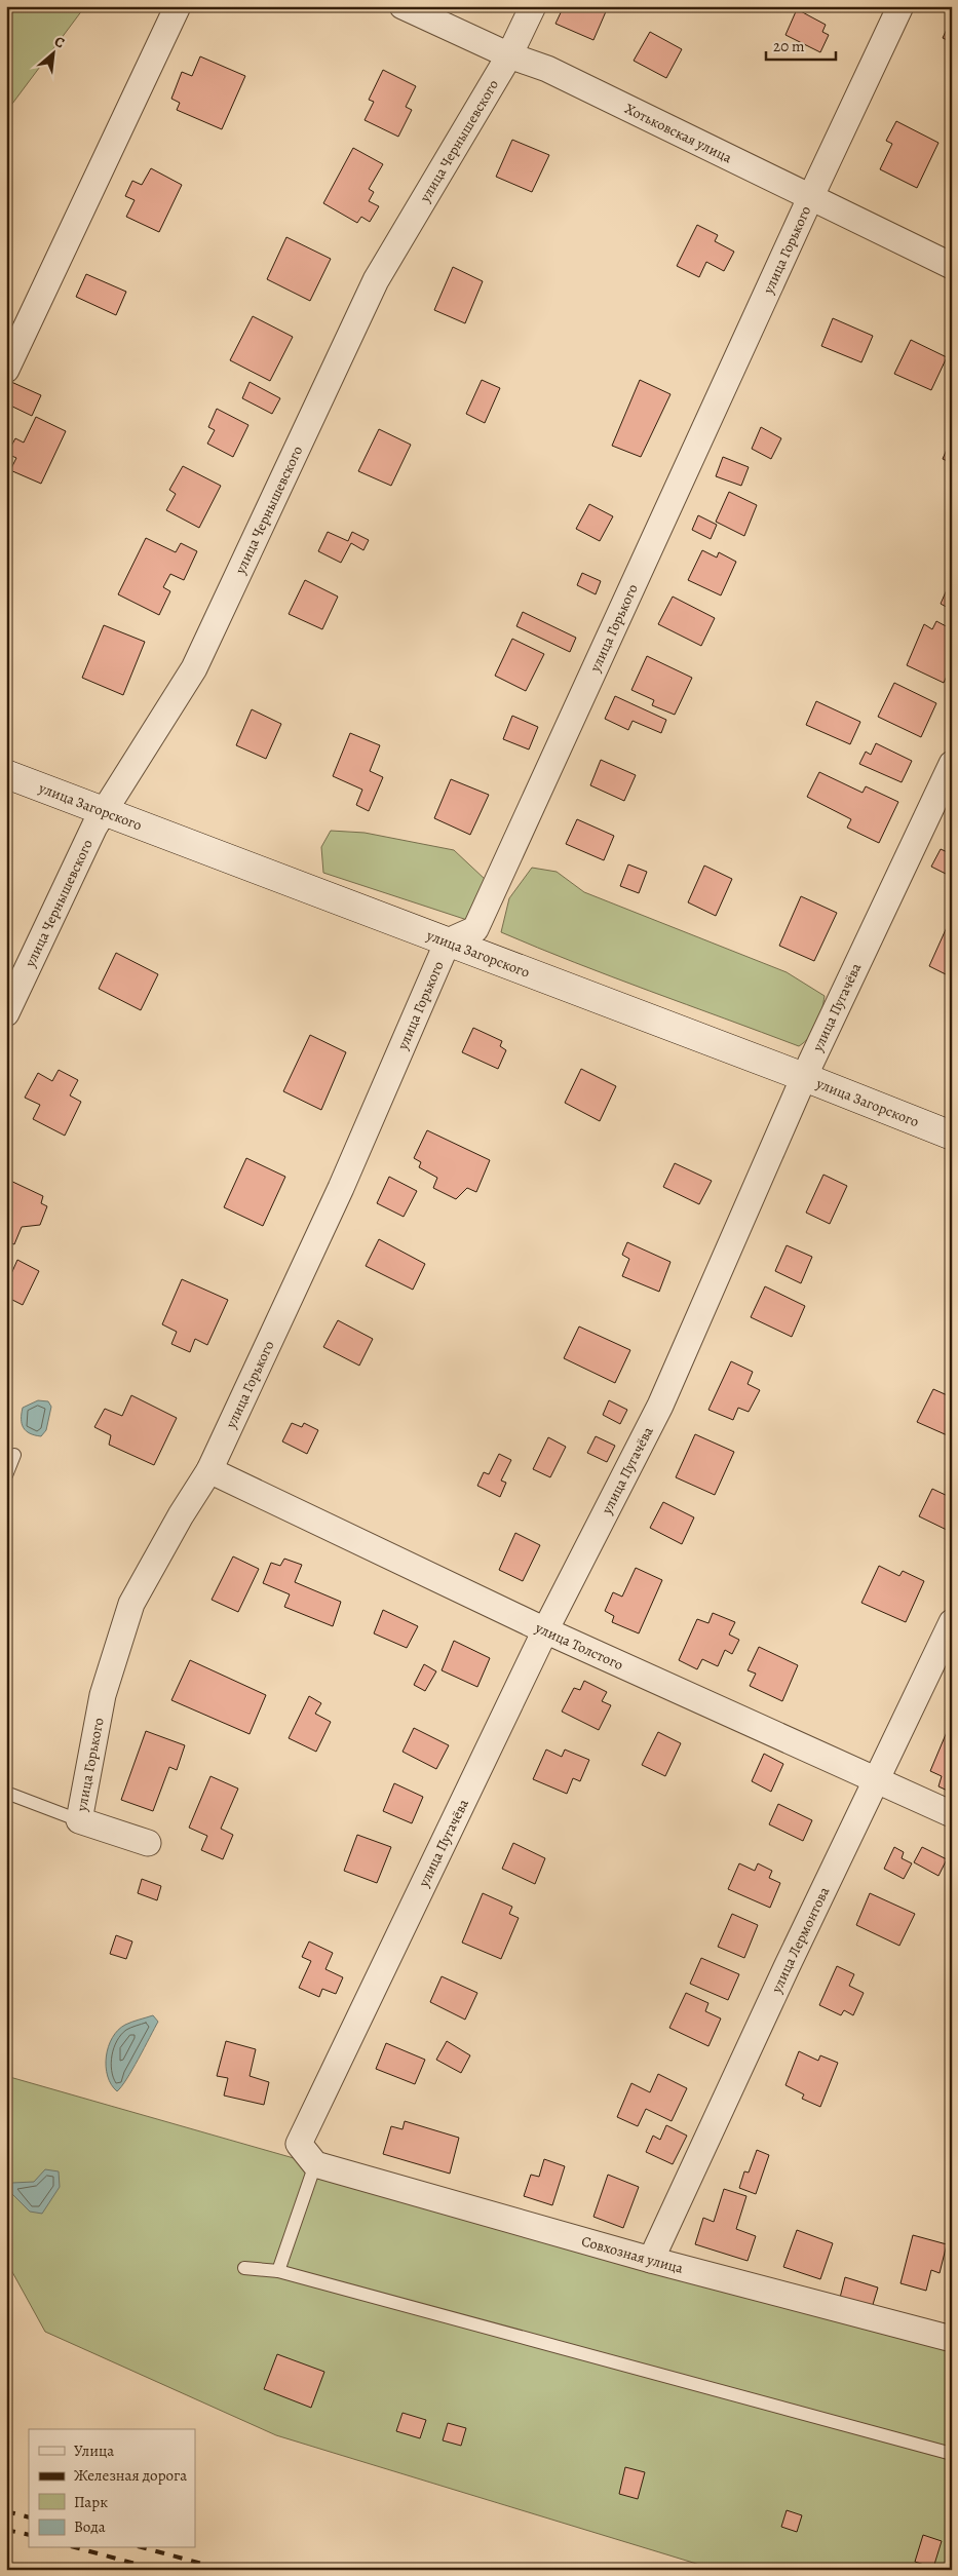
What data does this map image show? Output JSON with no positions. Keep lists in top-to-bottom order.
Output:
{
  "streets": {
    "main road": ["улица Загорского"],
    "street": [
      "Хотьковская улица",
      "улица Чернышевского",
      "улица Горького",
      "улица Пугачёва",
      "улица Толстого",
      "улица Лермонтова",
      "Совхозная улица"
    ]
  },
  "crossings": [
    ["Хотьковская улица", "улица Чернышевского"],
    ["Хотьковская улица", "улица Горького"],
    ["улица Чернышевского", "улица Загорского"],
    ["улица Горького", "улица Загорского"],
    ["улица Горького", "улица Толстого"],
    ["улица Загорского", "улица Пугачёва"],
    ["улица Пугачёва", "улица Толстого"],
    ["улица Пугачёва", "Совхозная улица"],
    ["улица Толстого", "улица Лермонтова"],
    ["улица Лермонтова", "Совхозная улица"]
  ],
  "legend": [
    "Улица",
    "Железная дорога",
    "Парк",
    "Вода"
  ],
  "scale_bar": "20 m",
  "north": "top right"
}
